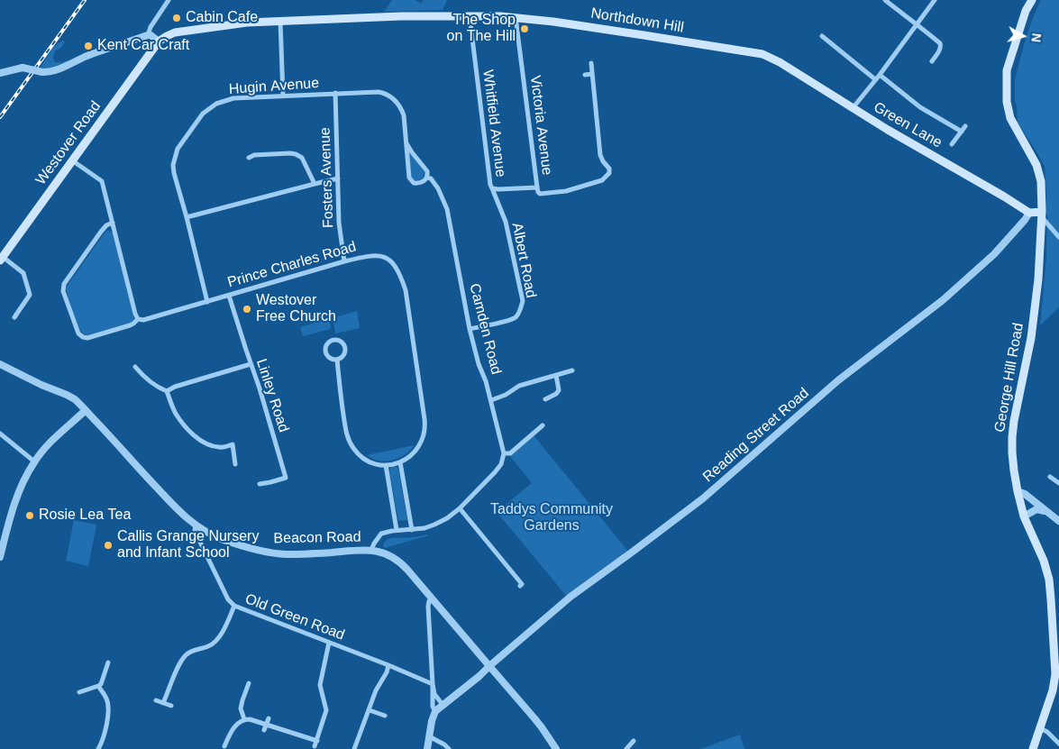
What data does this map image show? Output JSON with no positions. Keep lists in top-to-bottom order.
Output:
{
  "streets": {
    "main road": [
      "Northdown Hill",
      "Green Lane",
      "Westover Road",
      "George Hill Road"
    ],
    "street": [
      "Hugin Avenue",
      "Whitfield Avenue",
      "Victoria Avenue",
      "Fosters Avenue",
      "Albert Road",
      "Prince Charles Road",
      "Camden Road",
      "Linley Road",
      "Reading Street Road",
      "Beacon Road",
      "Old Green Road"
    ]
  },
  "crossings": [
    ["Northdown Hill", "Whitfield Avenue"],
    ["Northdown Hill", "Victoria Avenue"],
    ["Northdown Hill", "Green Lane"],
    ["Northdown Hill", "Westover Road"],
    ["Hugin Avenue", "Fosters Avenue"],
    ["Hugin Avenue", "Prince Charles Road"],
    ["Hugin Avenue", "Camden Road"],
    ["Whitfield Avenue", "Victoria Avenue"],
    ["Whitfield Avenue", "Albert Road"],
    ["Green Lane", "Reading Street Road"],
    ["Fosters Avenue", "Prince Charles Road"],
    ["Albert Road", "Camden Road"],
    ["Prince Charles Road", "Linley Road"],
    ["Reading Street Road", "Beacon Road"],
    ["Beacon Road", "Old Green Road"]
  ],
  "parks": ["Taddys Community Gardens"],
  "places": [
    "Cabin Cafe",
    "The Shop on The Hill",
    "Kent Car Craft",
    "Westover Free Church",
    "Rosie Lea Tea",
    "Callis Grange Nursery and Infant School"
  ],
  "north": "right"
}
